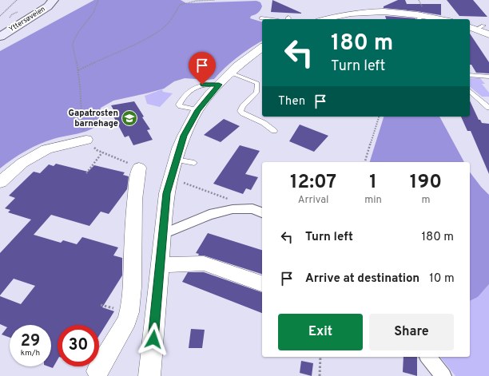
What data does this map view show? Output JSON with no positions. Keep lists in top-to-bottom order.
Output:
{
  "streets": {
    "main road": ["Yttersøveien"]
  },
  "places": {
    "school or university": ["Gapatrosten barnehage"]
  },
  "page": {
    "turn": ["180 m", "Turn left"],
    "then": "Then",
    "eta": [
      "12:07",
      "Arrival",
      "1",
      "min",
      "190",
      "m"
    ],
    "list": [
      {
        "name": "Turn left",
        "value": "180 m"
      },
      {
        "name": "Arrive at destination",
        "value": "10 m"
      }
    ],
    "buttons": ["Exit", "Share"],
    "speed": "29 km/h",
    "limit": "30"
  }
}
